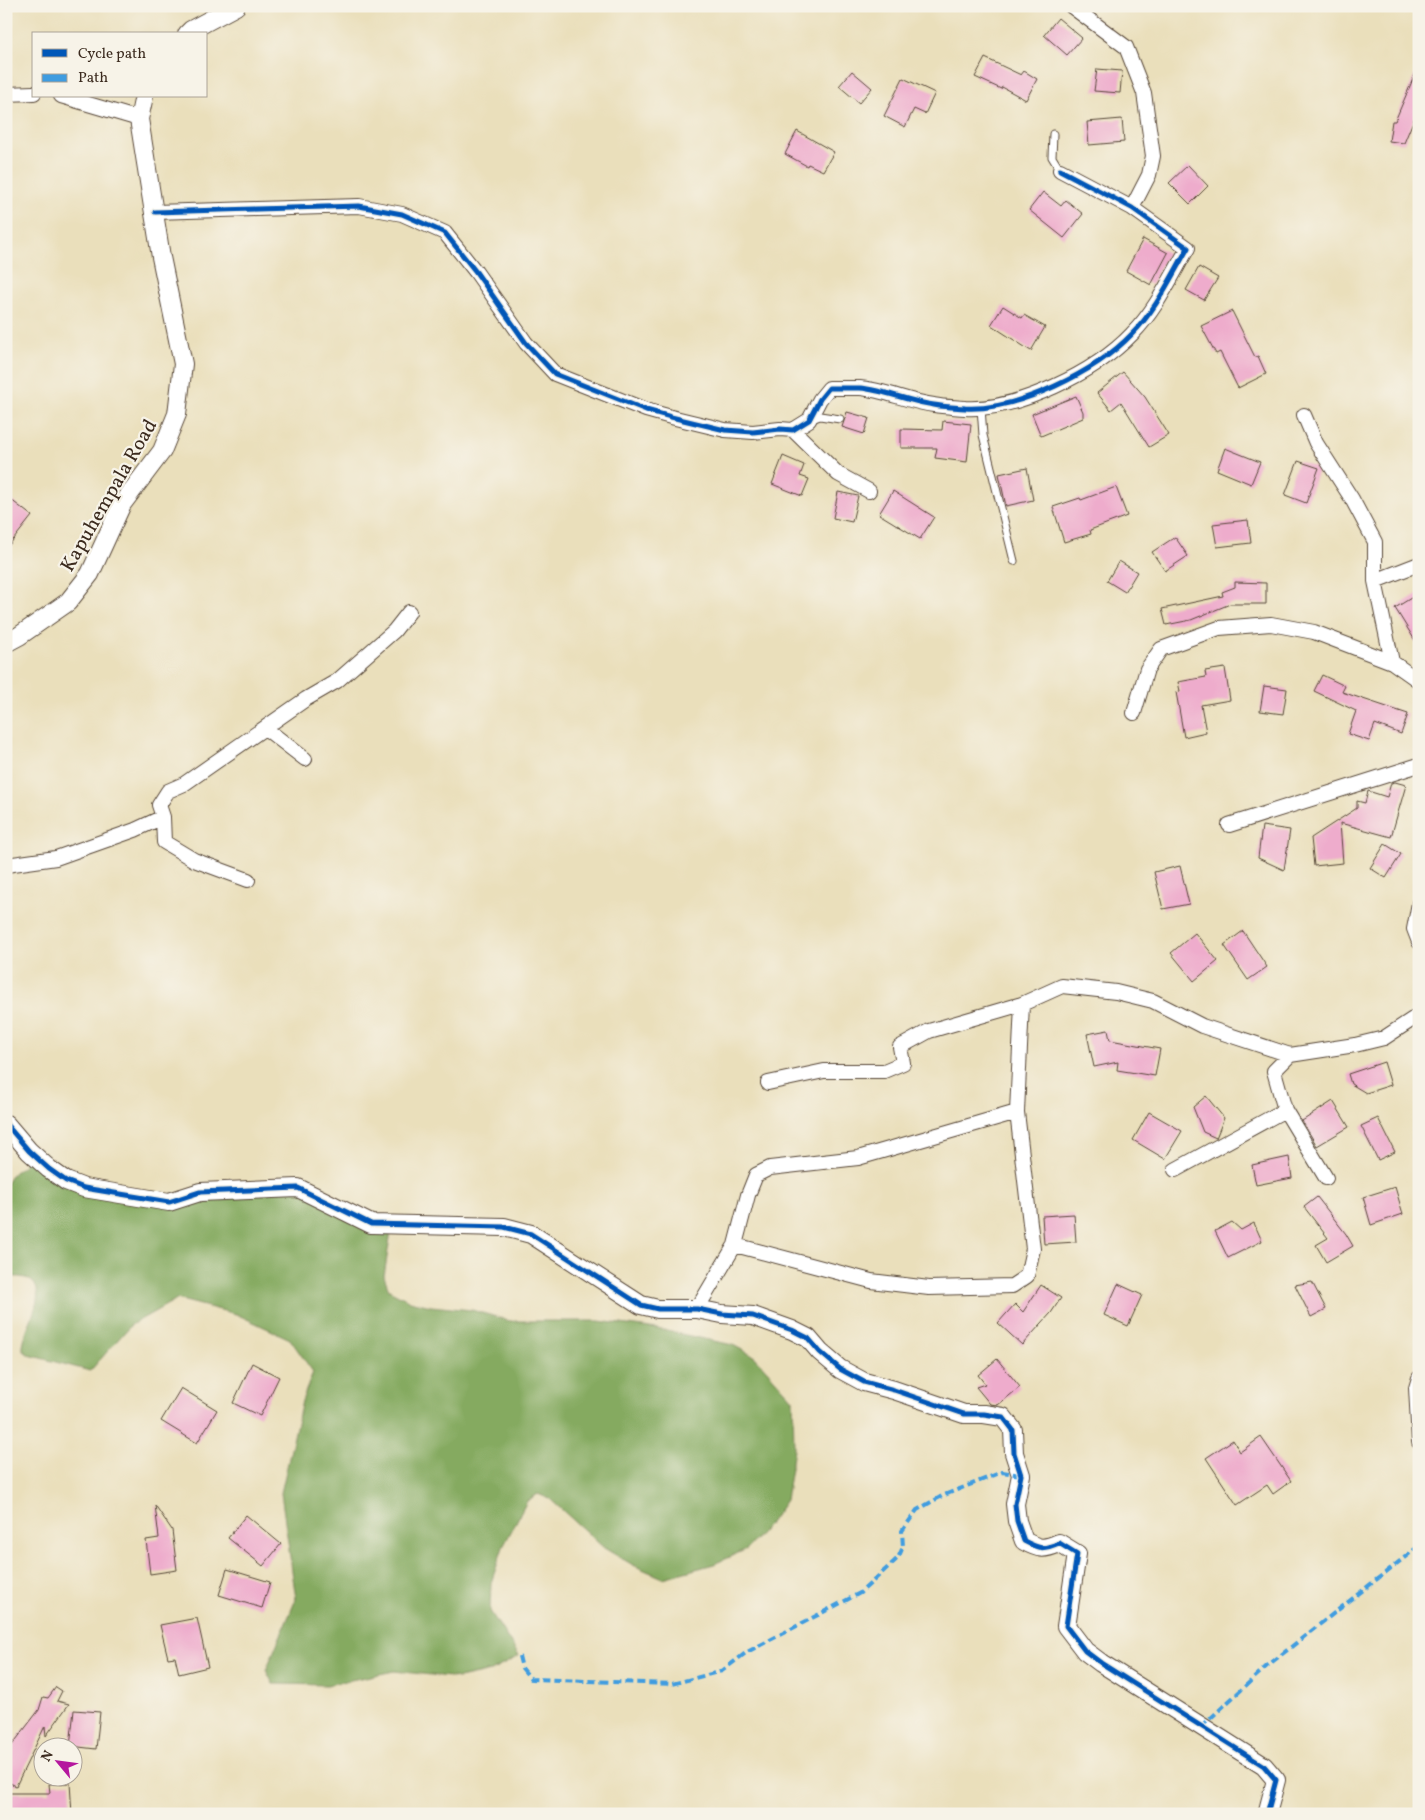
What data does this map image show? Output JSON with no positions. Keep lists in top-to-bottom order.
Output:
{
  "streets": {
    "street": ["Kapuhempala Road"]
  },
  "legend": ["Cycle path", "Path"],
  "north": "top left"
}
